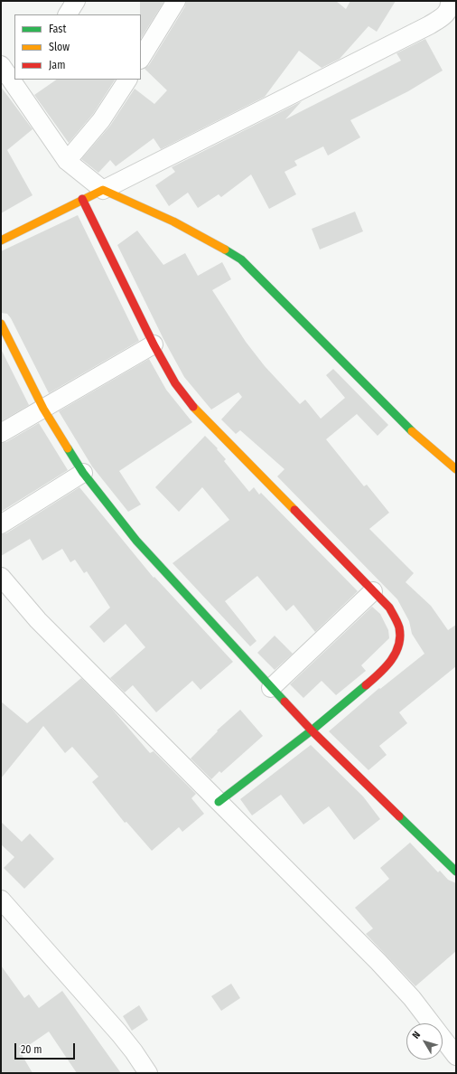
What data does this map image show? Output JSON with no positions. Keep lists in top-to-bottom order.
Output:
{
  "legend": ["Fast", "Slow", "Jam"],
  "scale_bar": "20 m",
  "north": "top left"
}
